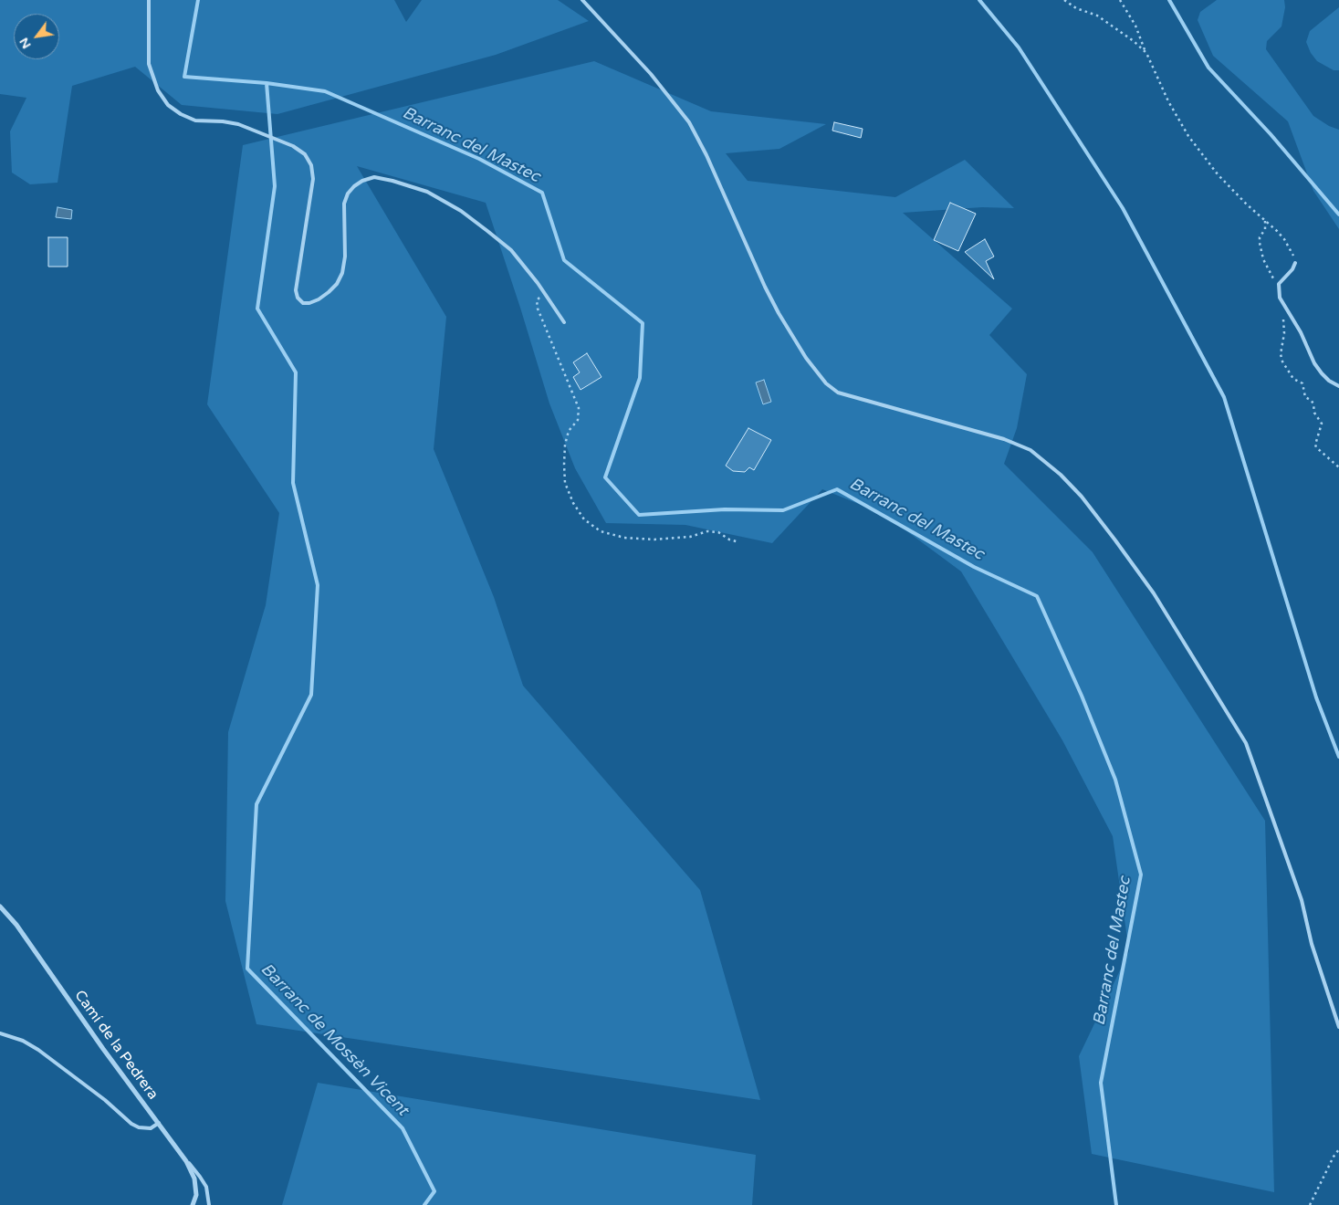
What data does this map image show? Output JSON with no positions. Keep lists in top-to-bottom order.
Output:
{
  "streets": {
    "street": ["Camí de la Pedrera"]
  },
  "water": ["Barranc del Mastec", "Barranc de Mossèn Vicent"],
  "north": "bottom left"
}
